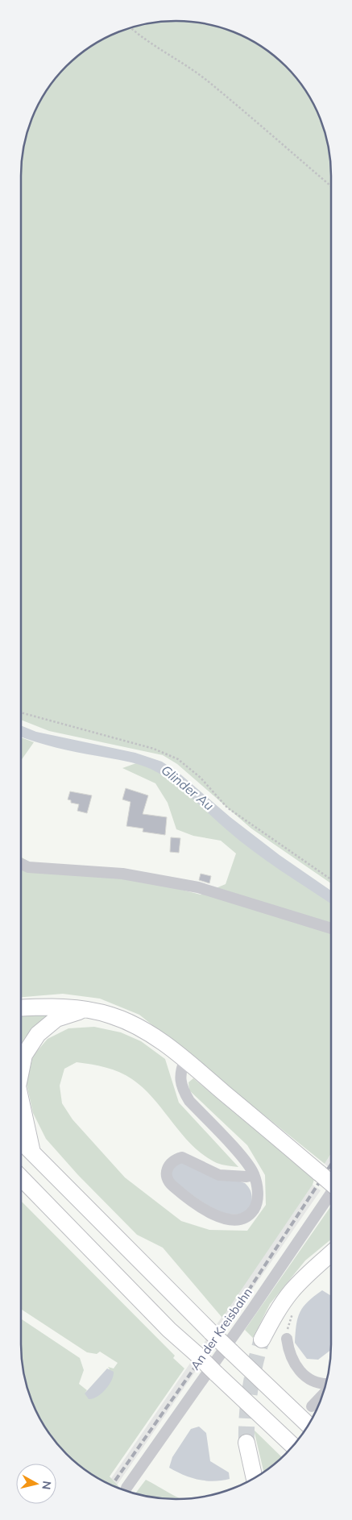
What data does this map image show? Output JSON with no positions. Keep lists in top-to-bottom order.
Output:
{
  "streets": {
    "street": ["An der Kreisbahn"]
  },
  "water": ["Glinder Au"],
  "north": "right"
}
